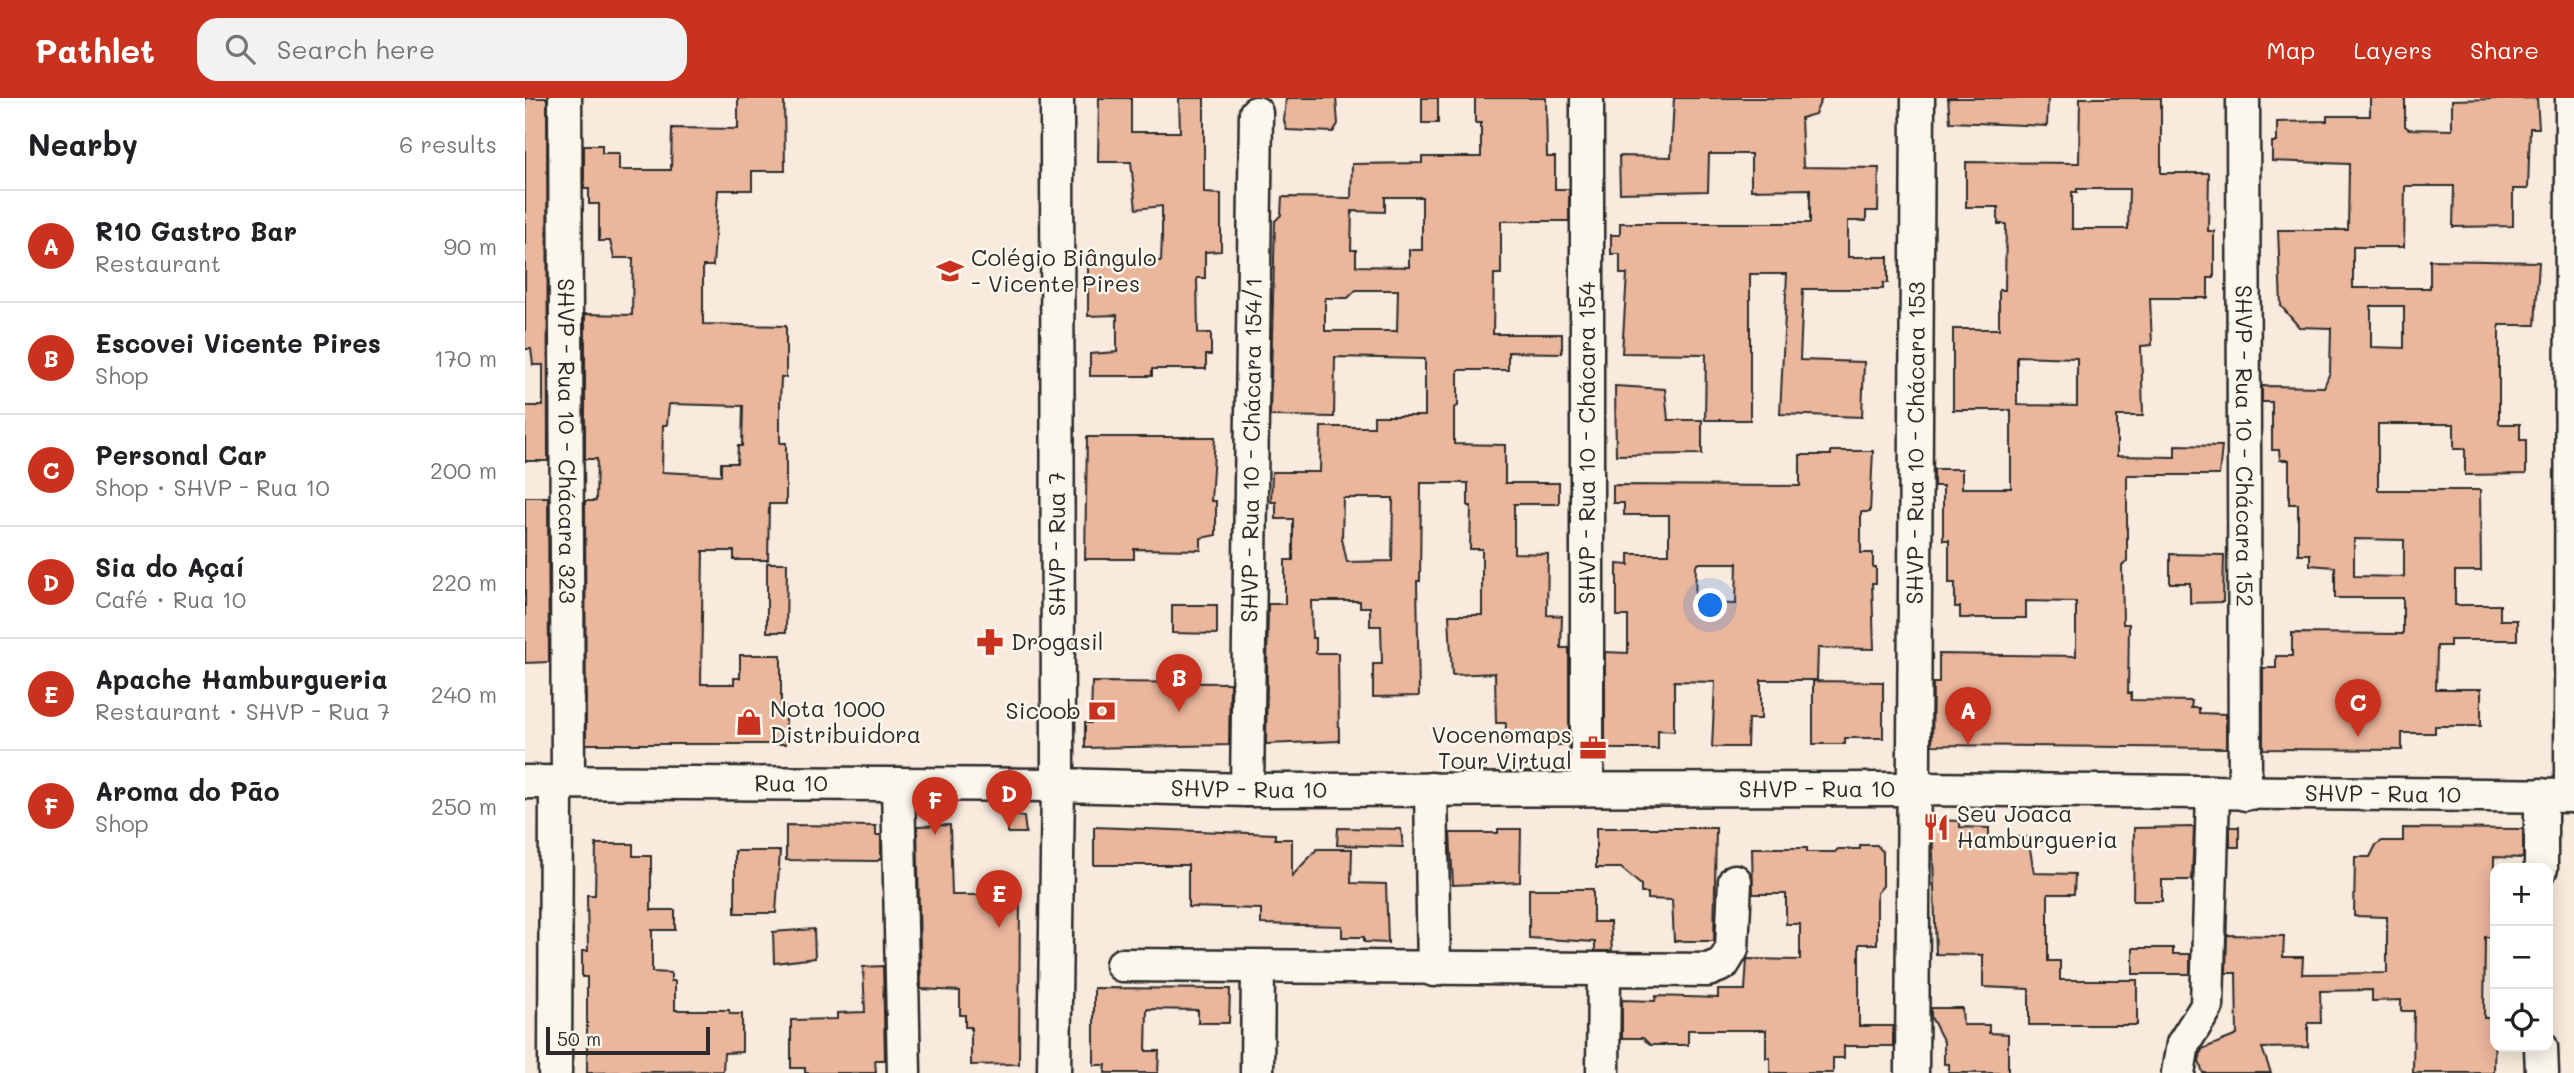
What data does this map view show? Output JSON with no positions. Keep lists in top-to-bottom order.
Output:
{
  "streets": {
    "street": [
      "SHVP - Rua 10 - Chácara 323",
      "SHVP - Rua 10 - Chácara 154",
      "SHVP - Rua 10 - Chácara 153",
      "SHVP - Rua 10 - Chácara 152",
      "SHVP - Rua 10 - Chácara 154/1",
      "SHVP - Rua 7",
      "Rua 10",
      "SHVP - Rua 10"
    ]
  },
  "crossings": [
    ["SHVP - Rua 10 - Chácara 323", "Rua 10"],
    ["SHVP - Rua 10 - Chácara 154", "SHVP - Rua 10"],
    ["SHVP - Rua 10 - Chácara 153", "SHVP - Rua 10"],
    ["SHVP - Rua 10 - Chácara 152", "SHVP - Rua 10"],
    ["SHVP - Rua 10 - Chácara 154/1", "SHVP - Rua 10"],
    ["SHVP - Rua 7", "Rua 10"],
    ["SHVP - Rua 7", "SHVP - Rua 10"],
    ["Rua 10", "SHVP - Rua 10"]
  ],
  "places": {
    "school or university": ["Colégio Biângulo - Vicente Pires"],
    "pharmacy": ["Drogasil"],
    "bank": ["Sicoob"],
    "shop": ["Nota 1000 Distribuidora"],
    "office": ["Vocenomaps Tour Virtual"],
    "restaurant": ["Seu Joaca Hamburgueria"]
  },
  "scale_bar": "50 m",
  "page": {
    "header": "Pathlet",
    "search": "Search here",
    "nav": ["Map", "Layers", "Share"],
    "heading": ["Nearby", "6 results"],
    "list": [
      {
        "mark": "A",
        "name": "R10 Gastro Bar",
        "note": "Restaurant",
        "value": "90 m"
      },
      {
        "mark": "B",
        "name": "Escovei Vicente Pires",
        "note": "Shop",
        "value": "170 m"
      },
      {
        "mark": "C",
        "name": "Personal Car",
        "note": "Shop · SHVP - Rua 10",
        "value": "200 m"
      },
      {
        "mark": "D",
        "name": "Sia do Açaí",
        "note": "Café · Rua 10",
        "value": "220 m"
      },
      {
        "mark": "E",
        "name": "Apache Hamburgueria",
        "note": "Restaurant · SHVP - Rua 7",
        "value": "240 m"
      },
      {
        "mark": "F",
        "name": "Aroma do Pão",
        "note": "Shop",
        "value": "250 m"
      }
    ],
    "pins": [
      "B",
      "C",
      "A",
      "D",
      "F",
      "E"
    ],
    "map_buttons": ["+", "−"],
    "scale": "50 m"
  }
}
